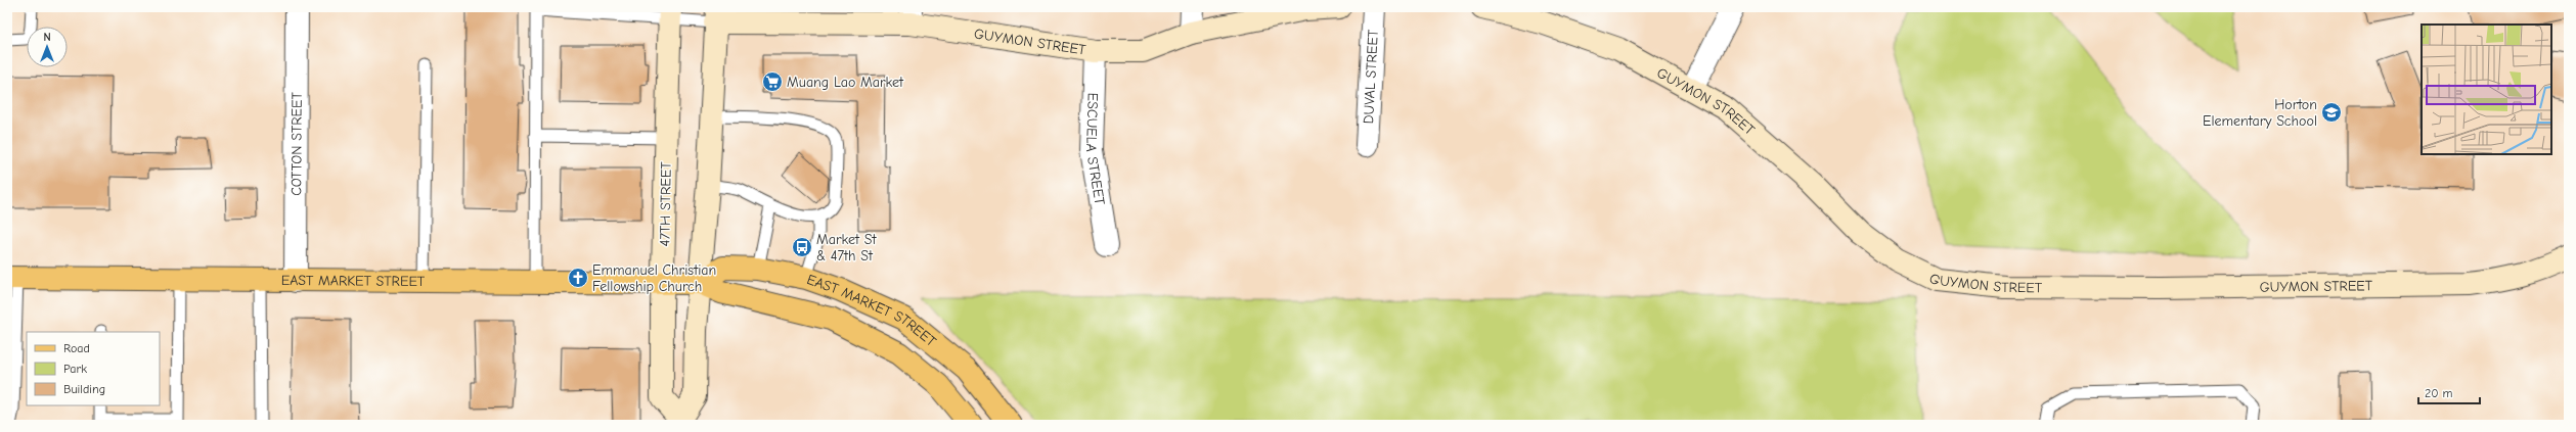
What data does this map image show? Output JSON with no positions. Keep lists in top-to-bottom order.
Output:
{
  "streets": {
    "main road": ["EAST MARKET STREET"],
    "street": [
      "GUYMON STREET",
      "DUVAL STREET",
      "COTTON STREET",
      "ESCUELA STREET",
      "47TH STREET"
    ]
  },
  "crossings": [
    ["GUYMON STREET", "ESCUELA STREET"],
    ["GUYMON STREET", "47TH STREET"],
    ["COTTON STREET", "EAST MARKET STREET"],
    ["47TH STREET", "EAST MARKET STREET"]
  ],
  "places": {
    "supermarket": ["Muang Lao Market"],
    "school or university": ["Horton Elementary School"],
    "bus stop": ["Market St & 47th St"],
    "church": ["Emmanuel Christian Fellowship Church"]
  },
  "legend": ["Road", "Park", "Building"],
  "scale_bar": "20 m",
  "north": "top"
}
